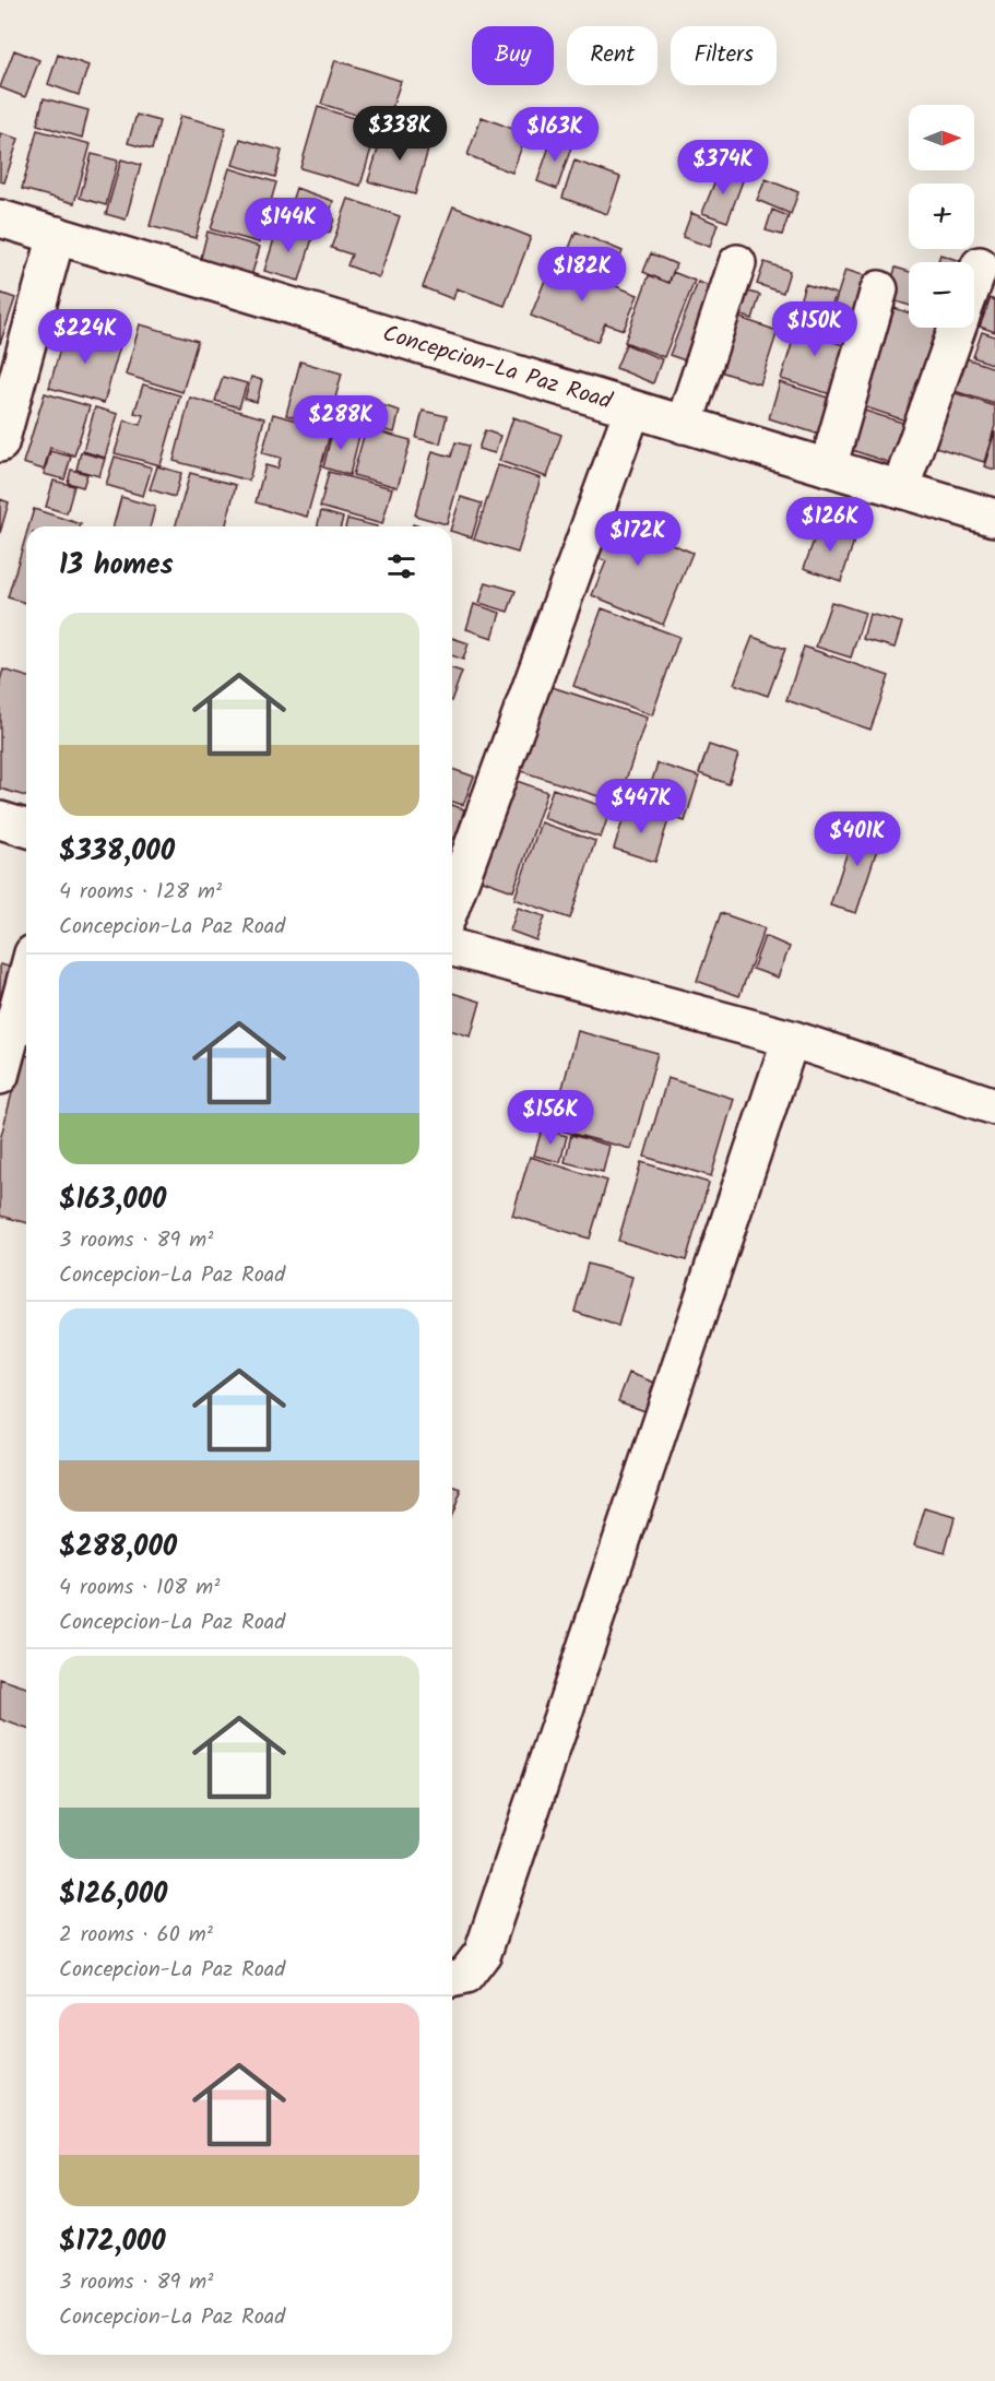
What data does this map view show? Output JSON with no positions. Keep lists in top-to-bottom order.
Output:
{
  "streets": {
    "street": ["Concepcion-La Paz Road"]
  },
  "north": "right",
  "page": {
    "chip": ["Buy", "Rent", "Filters"],
    "map_buttons": ["+", "−"],
    "price": [
      "$338K",
      "$163K",
      "$374K",
      "$144K",
      "$182K",
      "$150K",
      "$224K",
      "$288K",
      "$126K",
      "$172K",
      "$447K",
      "$401K",
      "$156K"
    ],
    "heading": "13 homes",
    "list": [
      {
        "name": "$338,000",
        "note": "4 rooms · 128 m² · Concepcion-La Paz Road"
      },
      {
        "name": "$163,000",
        "note": "3 rooms · 89 m² · Concepcion-La Paz Road"
      },
      {
        "name": "$288,000",
        "note": "4 rooms · 108 m² · Concepcion-La Paz Road"
      },
      {
        "name": "$126,000",
        "note": "2 rooms · 60 m² · Concepcion-La Paz Road"
      },
      {
        "name": "$172,000",
        "note": "3 rooms · 89 m² · Concepcion-La Paz Road"
      }
    ]
  }
}
